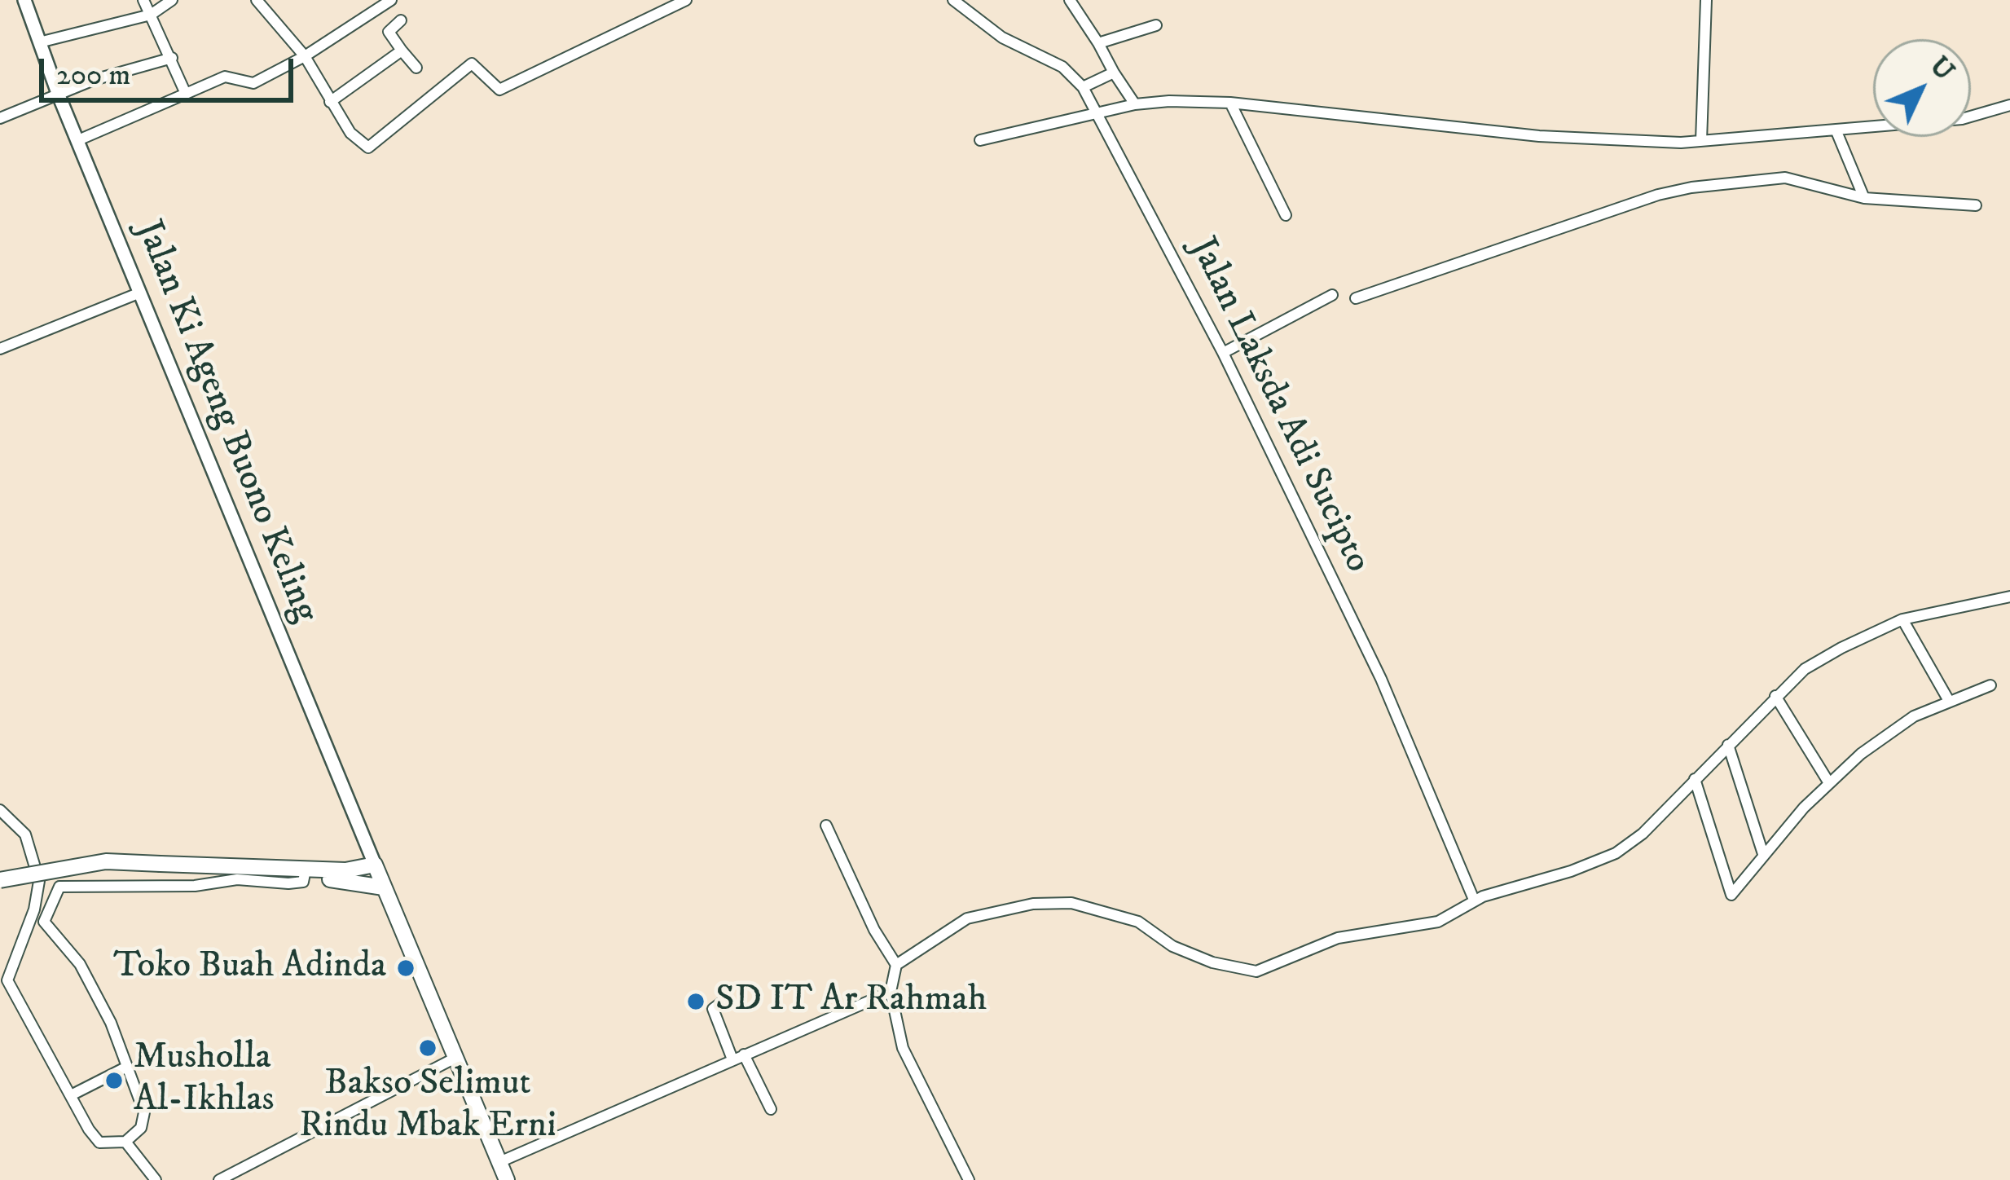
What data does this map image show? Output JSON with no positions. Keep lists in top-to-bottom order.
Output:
{
  "streets": {
    "main road": ["Jalan Ki Ageng Buono Keling"],
    "street": ["Jalan Laksda Adi Sucipto"]
  },
  "places": [
    "Toko Buah Adinda",
    "SD IT Ar Rahmah",
    "Bakso Selimut Rindu Mbak Erni",
    "Musholla Al-Ikhlas"
  ],
  "scale_bar": "200 m",
  "north": "top right"
}
